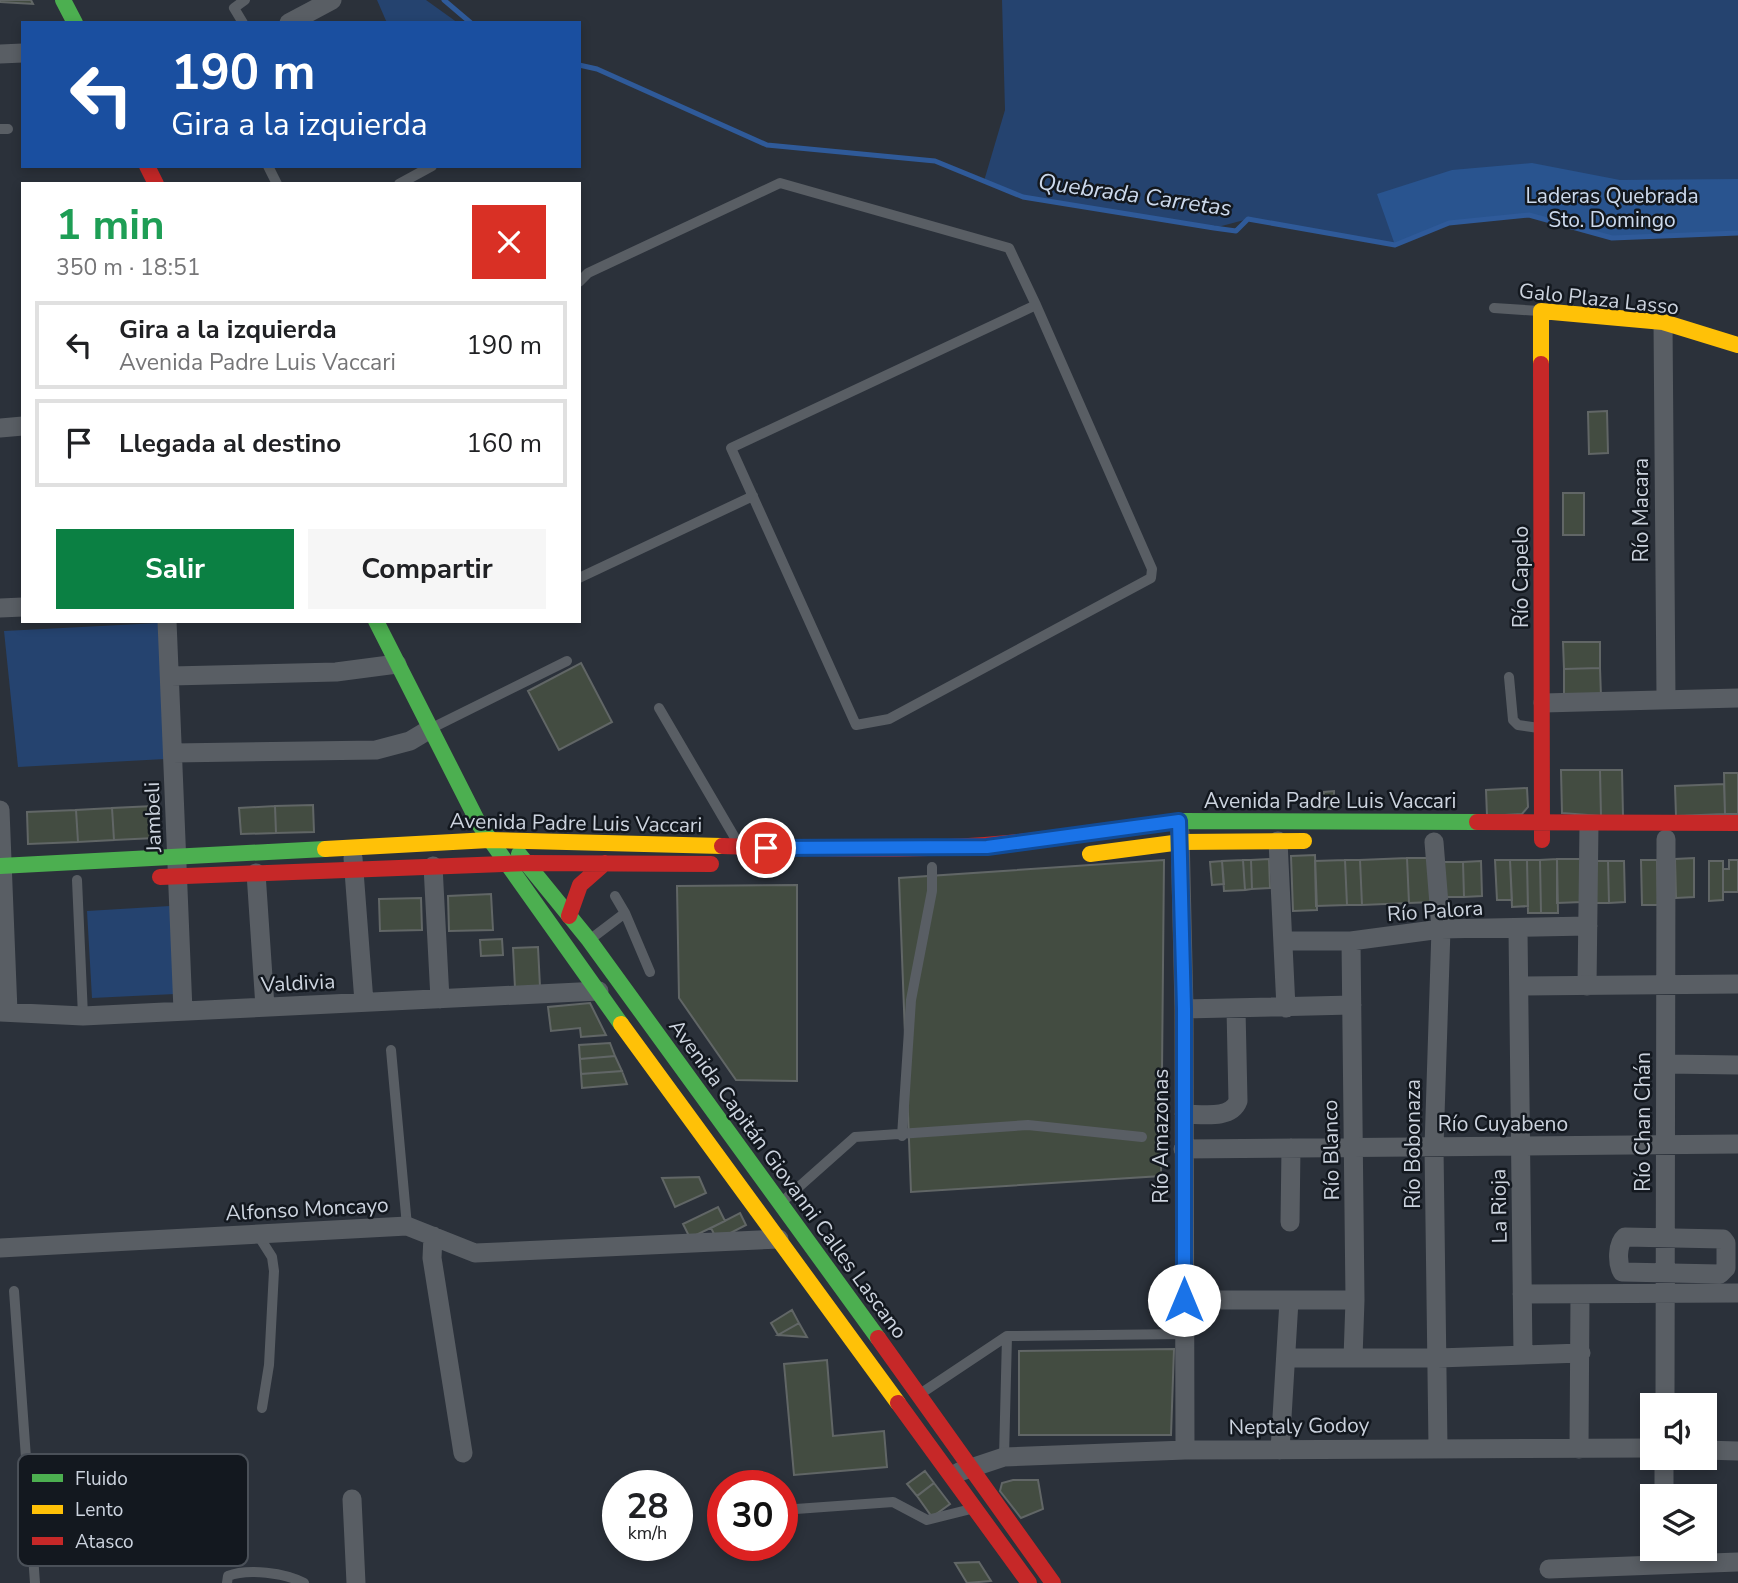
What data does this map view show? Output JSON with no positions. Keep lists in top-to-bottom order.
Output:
{
  "streets": {
    "main road": [
      "Galo Plaza Lasso",
      "Río Capelo",
      "Avenida Padre Luis Vaccari",
      "Avenida Capitán Giovanni Calles Lascano"
    ],
    "street": [
      "Río Macara",
      "Jambeli",
      "Río Palora",
      "Valdivia",
      "Río Chan Chán",
      "Río Cuyabeno",
      "Río Amazonas",
      "Río Bobonaza",
      "Río Blanco",
      "La Rioja",
      "Alfonso Moncayo",
      "Neptaly Godoy"
    ]
  },
  "crossings": [
    ["Galo Plaza Lasso", "Río Macara"],
    ["Galo Plaza Lasso", "Río Capelo"],
    ["Río Capelo", "Avenida Padre Luis Vaccari"],
    ["Avenida Padre Luis Vaccari", "Jambeli"],
    ["Avenida Padre Luis Vaccari", "Río Amazonas"],
    ["Avenida Padre Luis Vaccari", "Avenida Capitán Giovanni Calles Lascano"],
    ["Jambeli", "Valdivia"],
    ["Río Palora", "Río Bobonaza"],
    ["Río Palora", "Río Blanco"],
    ["Río Palora", "La Rioja"],
    ["Valdivia", "Avenida Capitán Giovanni Calles Lascano"],
    ["Río Chan Chán", "Río Cuyabeno"],
    ["Río Cuyabeno", "Río Amazonas"],
    ["Río Cuyabeno", "Río Bobonaza"],
    ["Río Cuyabeno", "Río Blanco"],
    ["Río Cuyabeno", "La Rioja"],
    ["Río Amazonas", "Neptaly Godoy"],
    ["Río Bobonaza", "Neptaly Godoy"],
    ["Avenida Capitán Giovanni Calles Lascano", "Alfonso Moncayo"],
    ["Avenida Capitán Giovanni Calles Lascano", "Neptaly Godoy"]
  ],
  "water": ["Quebrada Carretas"],
  "parks": ["Laderas Quebrada Sto. Domingo"],
  "legend": ["Fluido", "Lento", "Atasco"],
  "page": {
    "turn": ["190 m", "Gira a la izquierda"],
    "heading": ["1 min", "350 m · 18:51"],
    "list": [
      {
        "name": "Gira a la izquierda",
        "note": "Avenida Padre Luis Vaccari",
        "value": "190 m"
      },
      {
        "name": "Llegada al destino",
        "value": "160 m"
      }
    ],
    "buttons": ["Salir", "Compartir"],
    "speed": "28 km/h",
    "limit": "30"
  }
}
